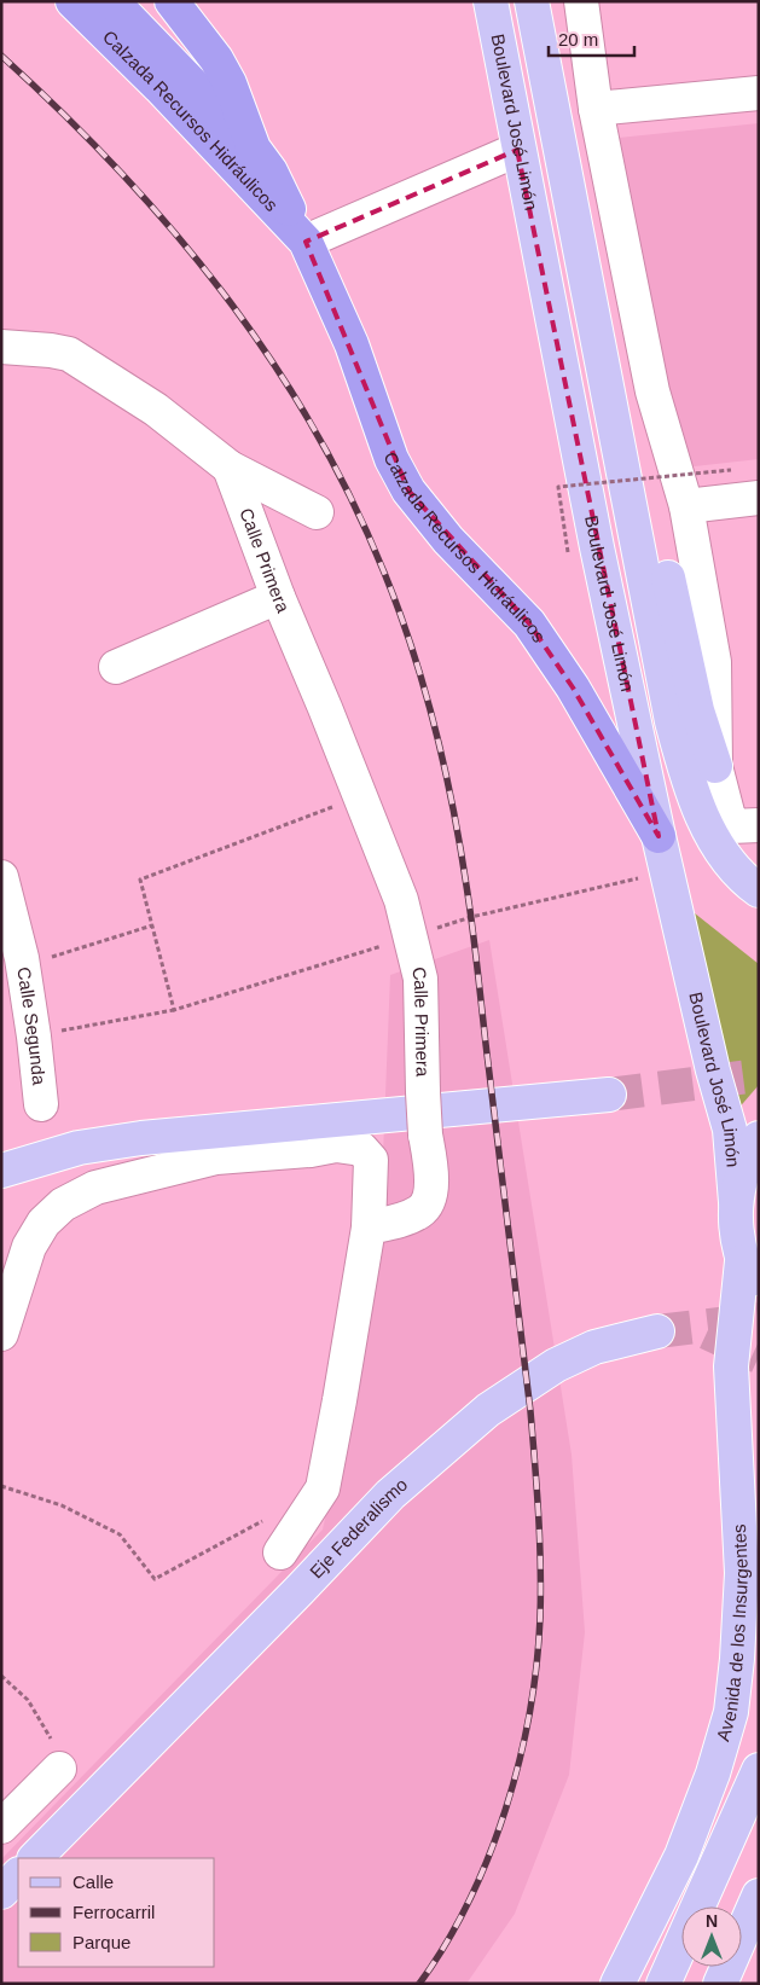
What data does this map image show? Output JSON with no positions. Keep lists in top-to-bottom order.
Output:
{
  "streets": {
    "highway": ["Calzada Recursos Hidráulicos"],
    "main road": ["Boulevard José Limón", "Eje Federalismo", "Avenida de los Insurgentes"],
    "street": ["Calle Primera", "Calle Segunda"]
  },
  "crossings": [
    ["Calzada Recursos Hidráulicos", "Boulevard José Limón"]
  ],
  "legend": ["Calle", "Ferrocarril", "Parque"],
  "scale_bar": "20 m",
  "north": "top"
}
